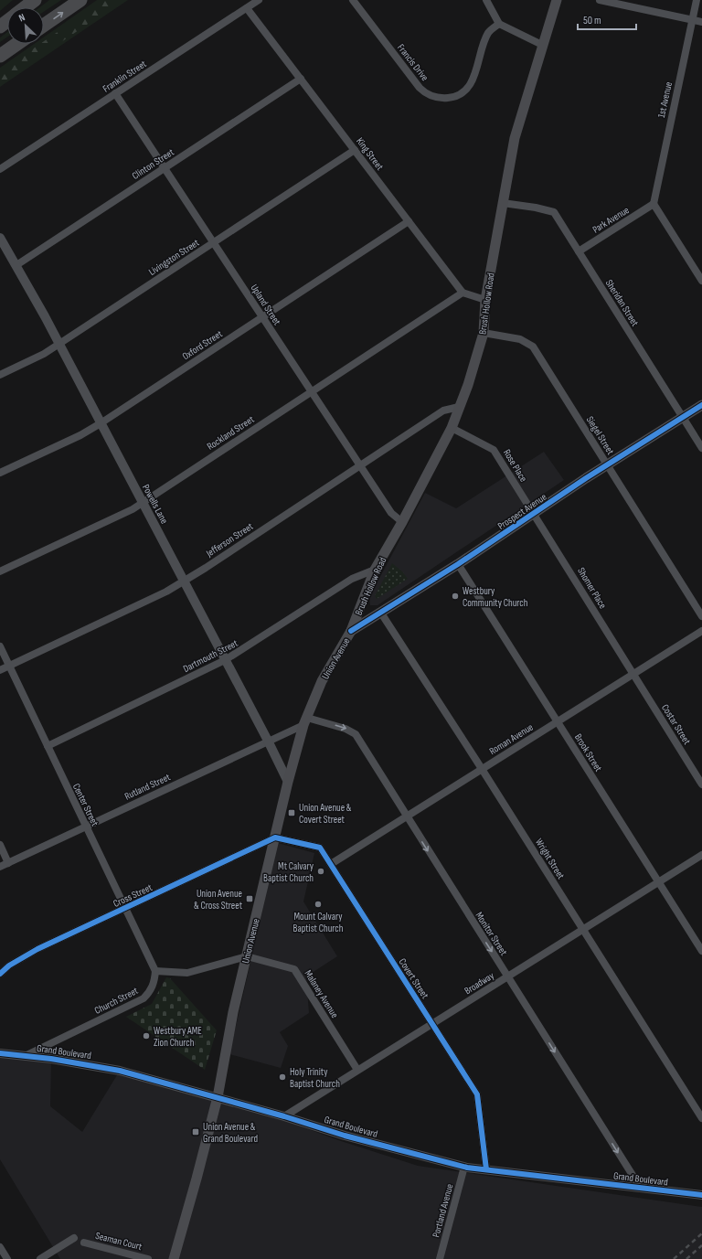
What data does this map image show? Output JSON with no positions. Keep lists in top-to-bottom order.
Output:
{
  "streets": {
    "main road": ["Brush Hollow Road", "Prospect Avenue", "Union Avenue"],
    "street": [
      "Francis Drive",
      "Franklin Street",
      "1st Avenue",
      "King Street",
      "Clinton Street",
      "Park Avenue",
      "Livingston Street",
      "Sheridan Street",
      "Upland Street",
      "Oxford Street",
      "Rockland Street",
      "Siegel Street",
      "Rose Place",
      "Powells Lane",
      "Jefferson Street",
      "Shomer Place",
      "Dartmouth Street",
      "Costar Street",
      "Roman Avenue",
      "Brook Street",
      "Rutland Street",
      "Center Street",
      "Wright Street",
      "Cross Street",
      "Monitor Street",
      "Covert Street",
      "Broadway",
      "Malaney Avenue",
      "Church Street",
      "Grand Boulevard",
      "Portland Avenue",
      "Seaman Court"
    ]
  },
  "crossings": [
    ["Franklin Street", "King Street"],
    ["Franklin Street", "Upland Street"],
    ["1st Avenue", "Park Avenue"],
    ["King Street", "Clinton Street"],
    ["King Street", "Livingston Street"],
    ["King Street", "Oxford Street"],
    ["King Street", "Rockland Street"],
    ["Clinton Street", "Upland Street"],
    ["Clinton Street", "Powells Lane"],
    ["Park Avenue", "Sheridan Street"],
    ["Livingston Street", "Upland Street"],
    ["Livingston Street", "Powells Lane"],
    ["Sheridan Street", "Brush Hollow Road"],
    ["Sheridan Street", "Prospect Avenue"],
    ["Brush Hollow Road", "Upland Street"],
    ["Brush Hollow Road", "Siegel Street"],
    ["Brush Hollow Road", "Rose Place"],
    ["Brush Hollow Road", "Prospect Avenue"],
    ["Brush Hollow Road", "Jefferson Street"],
    ["Brush Hollow Road", "Dartmouth Street"],
    ["Brush Hollow Road", "Union Avenue"],
    ["Upland Street", "Oxford Street"],
    ["Upland Street", "Rockland Street"],
    ["Upland Street", "Jefferson Street"],
    ["Oxford Street", "Powells Lane"],
    ["Rockland Street", "Powells Lane"],
    ["Siegel Street", "Prospect Avenue"],
    ["Rose Place", "Prospect Avenue"],
    ["Rose Place", "Shomer Place"],
    ["Powells Lane", "Jefferson Street"],
    ["Powells Lane", "Dartmouth Street"],
    ["Powells Lane", "Union Avenue"],
    ["Powells Lane", "Rutland Street"],
    ["Prospect Avenue", "Shomer Place"],
    ["Prospect Avenue", "Union Avenue"],
    ["Prospect Avenue", "Brook Street"],
    ["Prospect Avenue", "Wright Street"],
    ["Jefferson Street", "Center Street"],
    ["Shomer Place", "Costar Street"],
    ["Shomer Place", "Roman Avenue"],
    ["Dartmouth Street", "Center Street"],
    ["Union Avenue", "Rutland Street"],
    ["Union Avenue", "Cross Street"],
    ["Union Avenue", "Monitor Street"],
    ["Union Avenue", "Covert Street"],
    ["Union Avenue", "Malaney Avenue"],
    ["Union Avenue", "Grand Boulevard"],
    ["Costar Street", "Roman Avenue"],
    ["Roman Avenue", "Brook Street"],
    ["Roman Avenue", "Wright Street"],
    ["Roman Avenue", "Monitor Street"],
    ["Roman Avenue", "Covert Street"],
    ["Brook Street", "Broadway"],
    ["Rutland Street", "Center Street"],
    ["Rutland Street", "Monitor Street"],
    ["Center Street", "Cross Street"],
    ["Center Street", "Church Street"],
    ["Wright Street", "Broadway"],
    ["Cross Street", "Covert Street"],
    ["Monitor Street", "Broadway"],
    ["Monitor Street", "Grand Boulevard"],
    ["Covert Street", "Broadway"],
    ["Covert Street", "Grand Boulevard"],
    ["Broadway", "Malaney Avenue"],
    ["Broadway", "Grand Boulevard"],
    ["Church Street", "Grand Boulevard"],
    ["Grand Boulevard", "Portland Avenue"]
  ],
  "one_way": ["Monitor Street"],
  "places": {
    "other": [
      "Westbury Community Church",
      "Mt Calvary Baptist Church",
      "Mount Calvary Baptist Church",
      "Westbury AME Zion Church",
      "Holy Trinity Baptist Church"
    ],
    "transit": ["Union Avenue & Covert Street", "Union Avenue & Cross Street", "Union Avenue & Grand Boulevard"]
  },
  "scale_bar": "50 m",
  "north": "top left"
}
